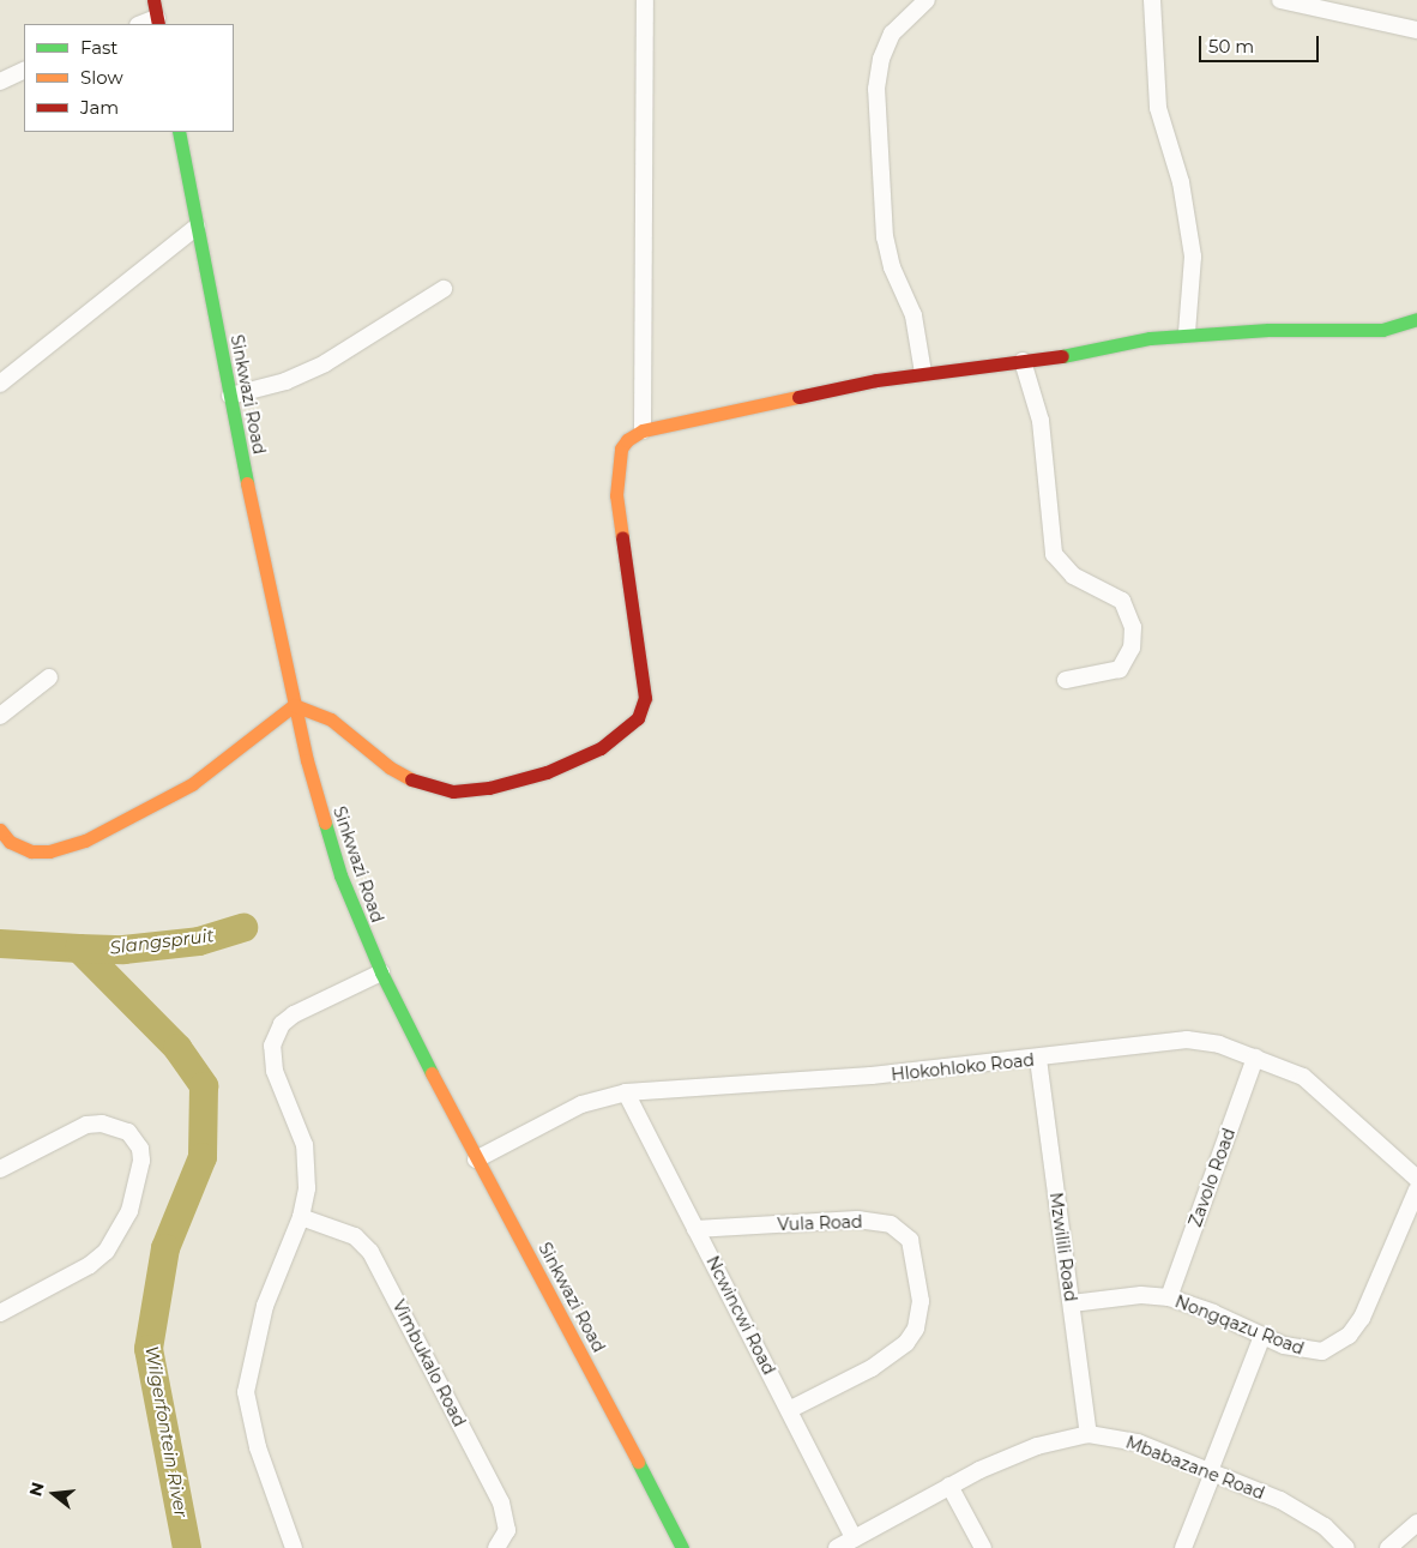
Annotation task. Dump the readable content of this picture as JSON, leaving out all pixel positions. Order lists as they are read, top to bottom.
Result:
{
  "streets": {
    "street": [
      "Sinkwazi Road",
      "Hlokohloko Road",
      "Zavolo Road",
      "Vula Road",
      "Mzwilili Road",
      "Ncwincwi Road",
      "Nongqazu Road",
      "Vimbukalo Road",
      "Mbabazane Road"
    ]
  },
  "crossings": [
    ["Sinkwazi Road", "Hlokohloko Road"],
    ["Hlokohloko Road", "Zavolo Road"],
    ["Hlokohloko Road", "Mzwilili Road"],
    ["Hlokohloko Road", "Ncwincwi Road"],
    ["Zavolo Road", "Nongqazu Road"],
    ["Vula Road", "Ncwincwi Road"],
    ["Mzwilili Road", "Nongqazu Road"],
    ["Mzwilili Road", "Mbabazane Road"],
    ["Ncwincwi Road", "Mbabazane Road"]
  ],
  "water": ["Slangspruit", "Wilgerfontein River"],
  "legend": ["Fast", "Slow", "Jam"],
  "scale_bar": "50 m",
  "north": "left"
}
